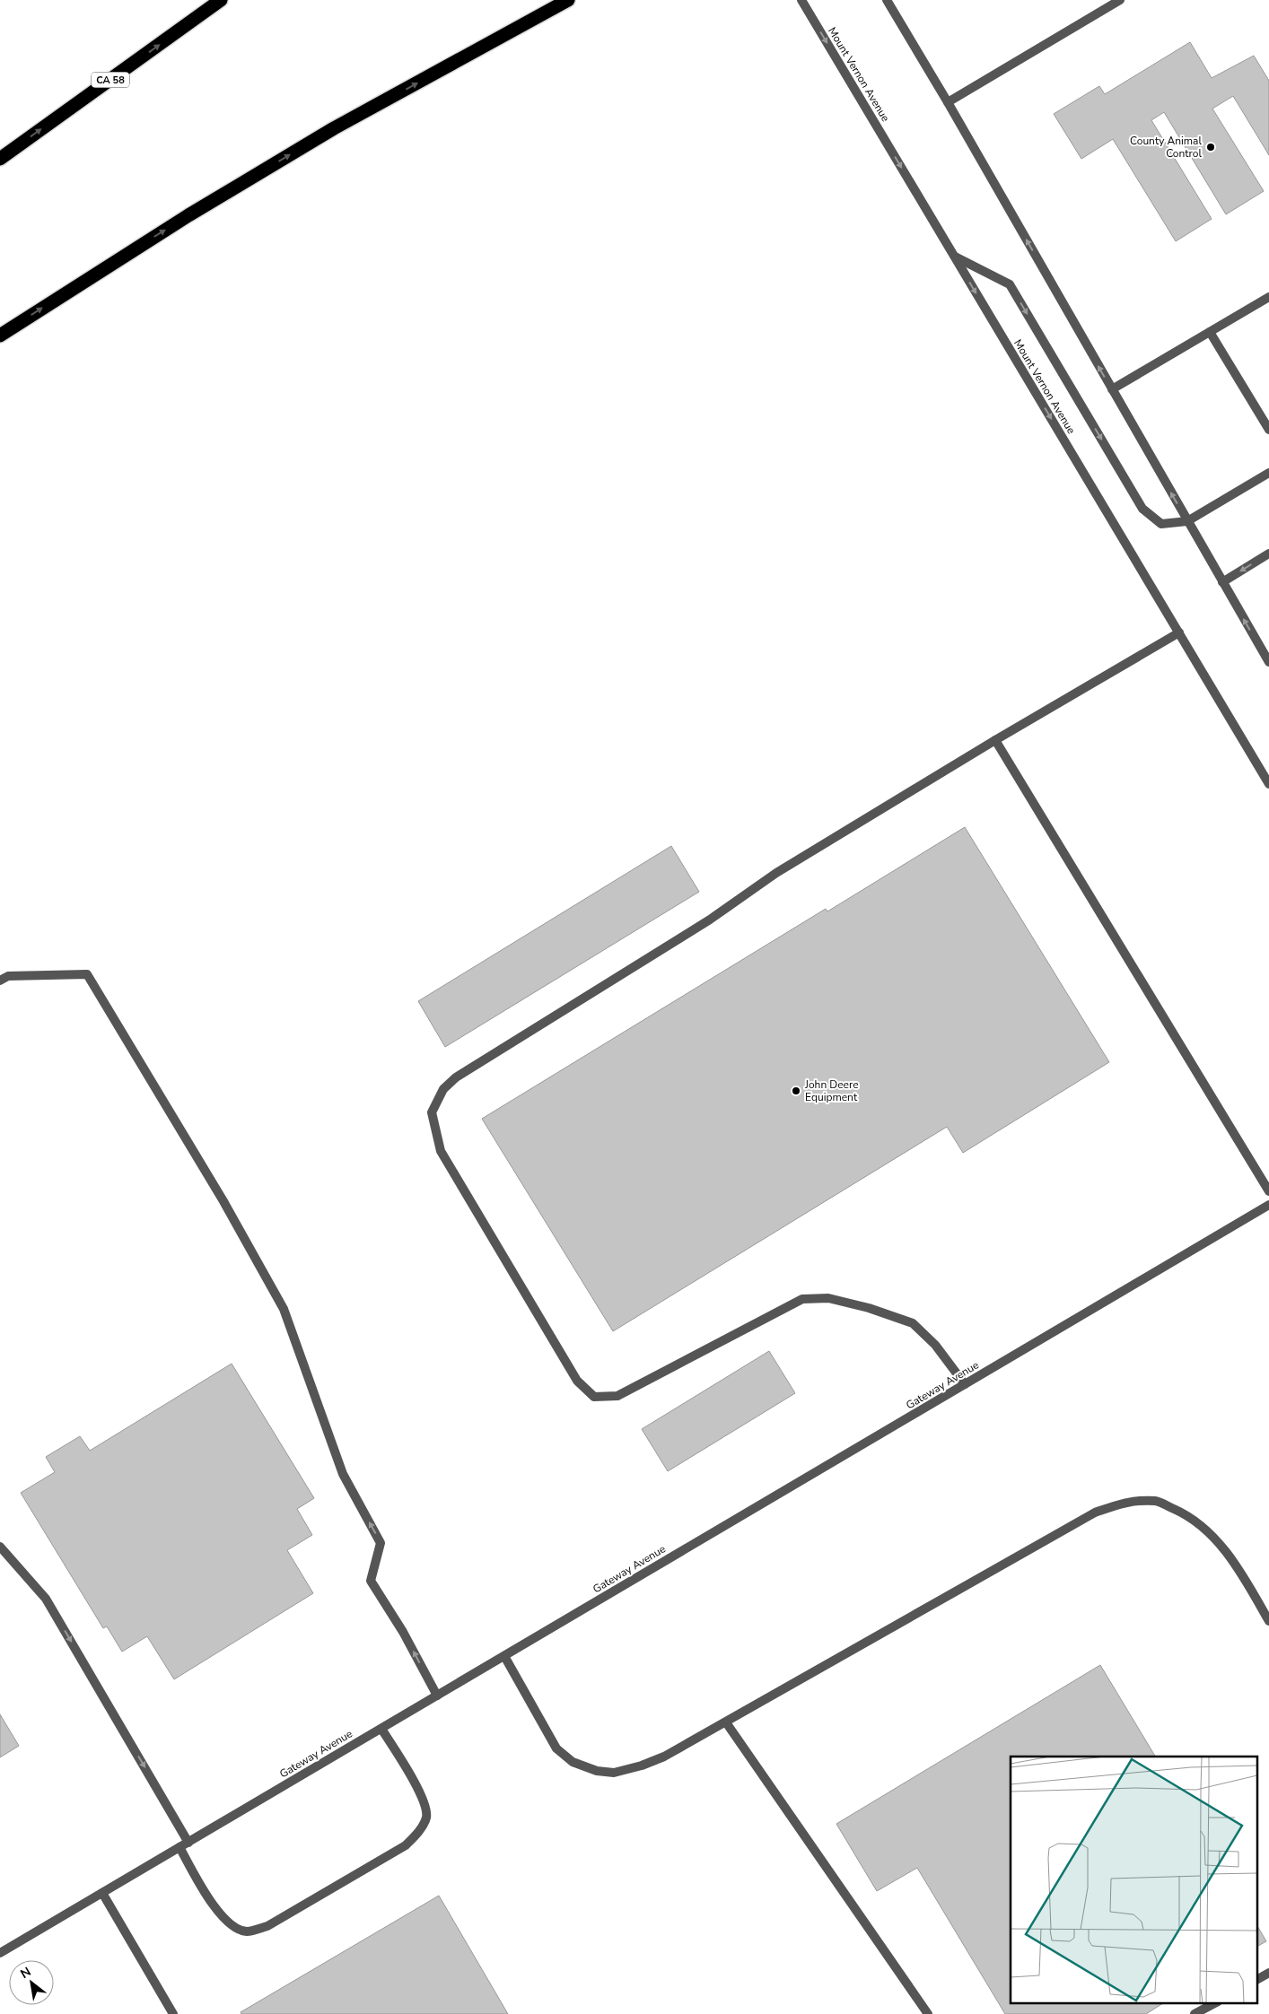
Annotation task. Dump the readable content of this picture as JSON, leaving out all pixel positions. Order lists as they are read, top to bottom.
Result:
{
  "streets": {
    "highway": ["CA 58"],
    "street": ["Mount Vernon Avenue", "Gateway Avenue"]
  },
  "places": ["County Animal Control", "John Deere Equipment"],
  "north": "top left"
}
